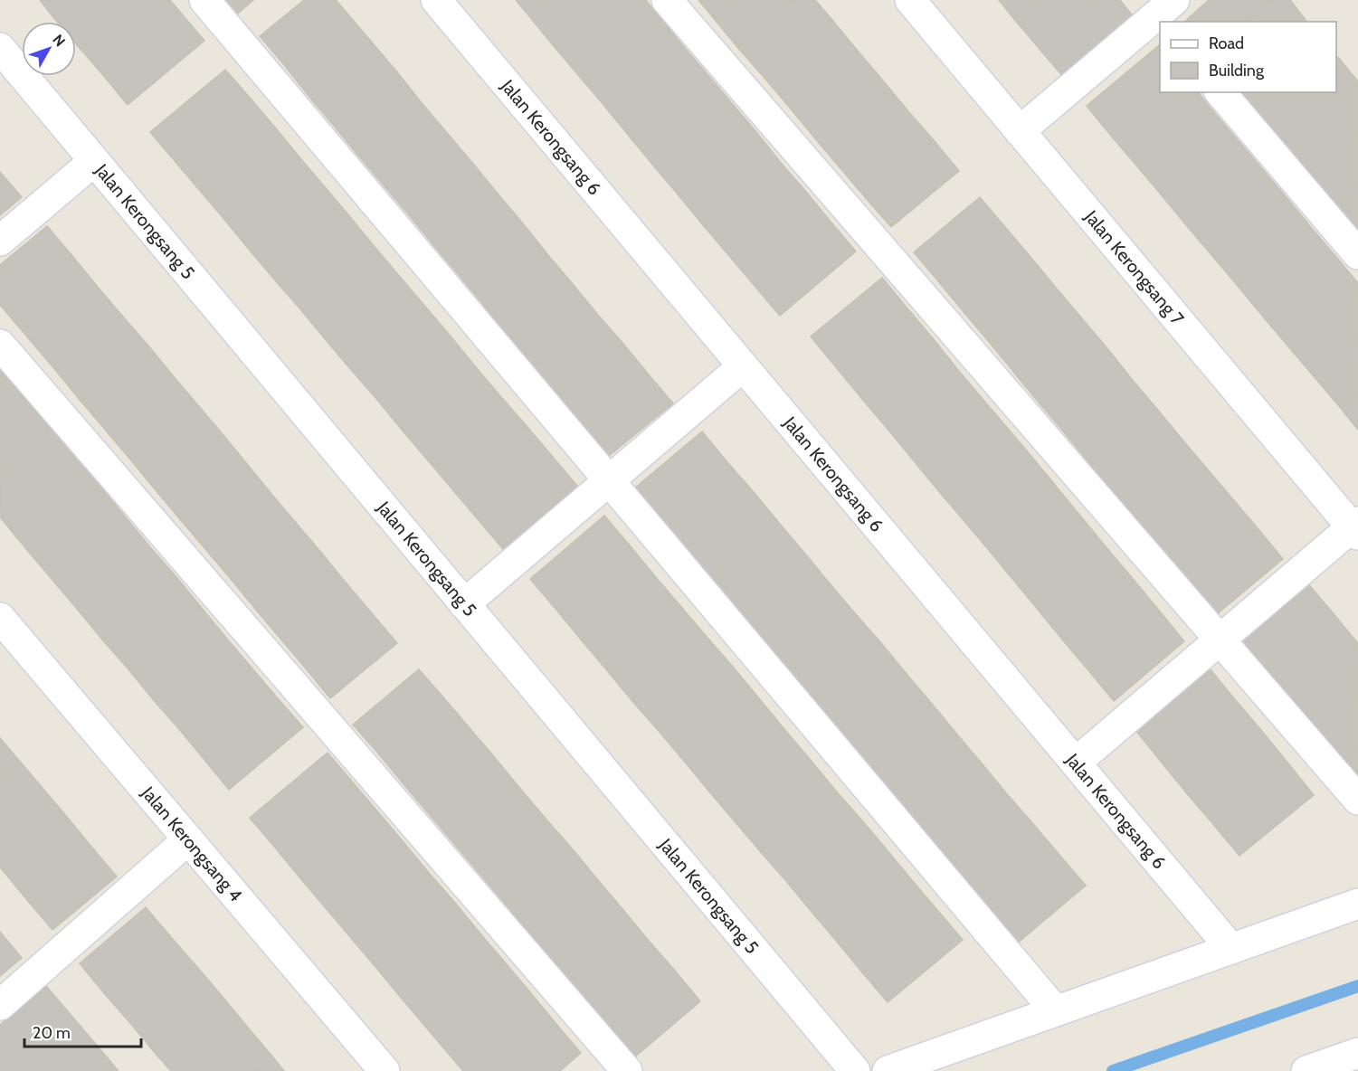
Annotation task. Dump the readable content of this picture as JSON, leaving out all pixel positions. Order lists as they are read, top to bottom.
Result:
{
  "streets": {
    "street": [
      "Jalan Kerongsang 6",
      "Jalan Kerongsang 5",
      "Jalan Kerongsang 7",
      "Jalan Kerongsang 4"
    ]
  },
  "legend": ["Road", "Building"],
  "scale_bar": "20 m",
  "north": "top right"
}
